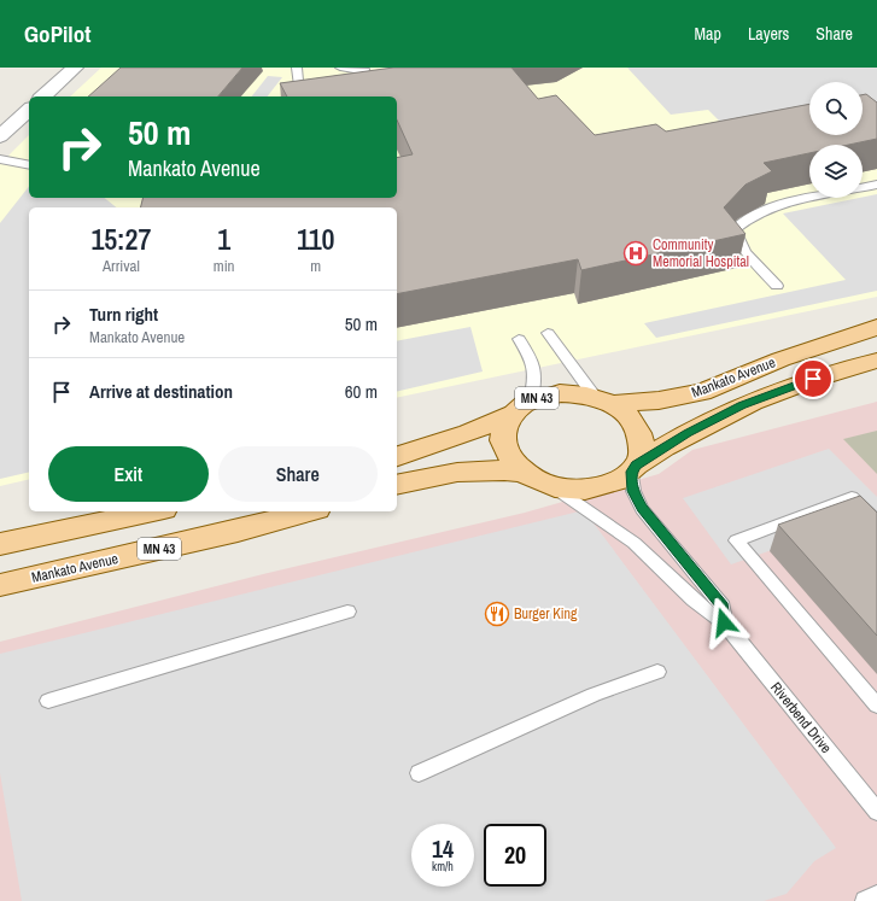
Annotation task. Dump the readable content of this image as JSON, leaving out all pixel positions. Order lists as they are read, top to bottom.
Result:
{
  "streets": {
    "main road": ["Mankato Avenue", "MN 43"],
    "lane": ["Riverbend Drive"]
  },
  "crossings": [
    ["Mankato Avenue", "Riverbend Drive"]
  ],
  "places": {
    "hospital": ["Community Memorial Hospital"],
    "restaurant": ["Burger King"]
  },
  "page": {
    "header": "GoPilot",
    "nav": ["Map", "Layers", "Share"],
    "turn": ["50 m", "Mankato Avenue"],
    "eta": [
      "15:27",
      "Arrival",
      "1",
      "min",
      "110",
      "m"
    ],
    "list": [
      {
        "name": "Turn right",
        "note": "Mankato Avenue",
        "value": "50 m"
      },
      {
        "name": "Arrive at destination",
        "value": "60 m"
      }
    ],
    "buttons": ["Exit", "Share"],
    "speed": "14 km/h",
    "limit": "20"
  }
}
